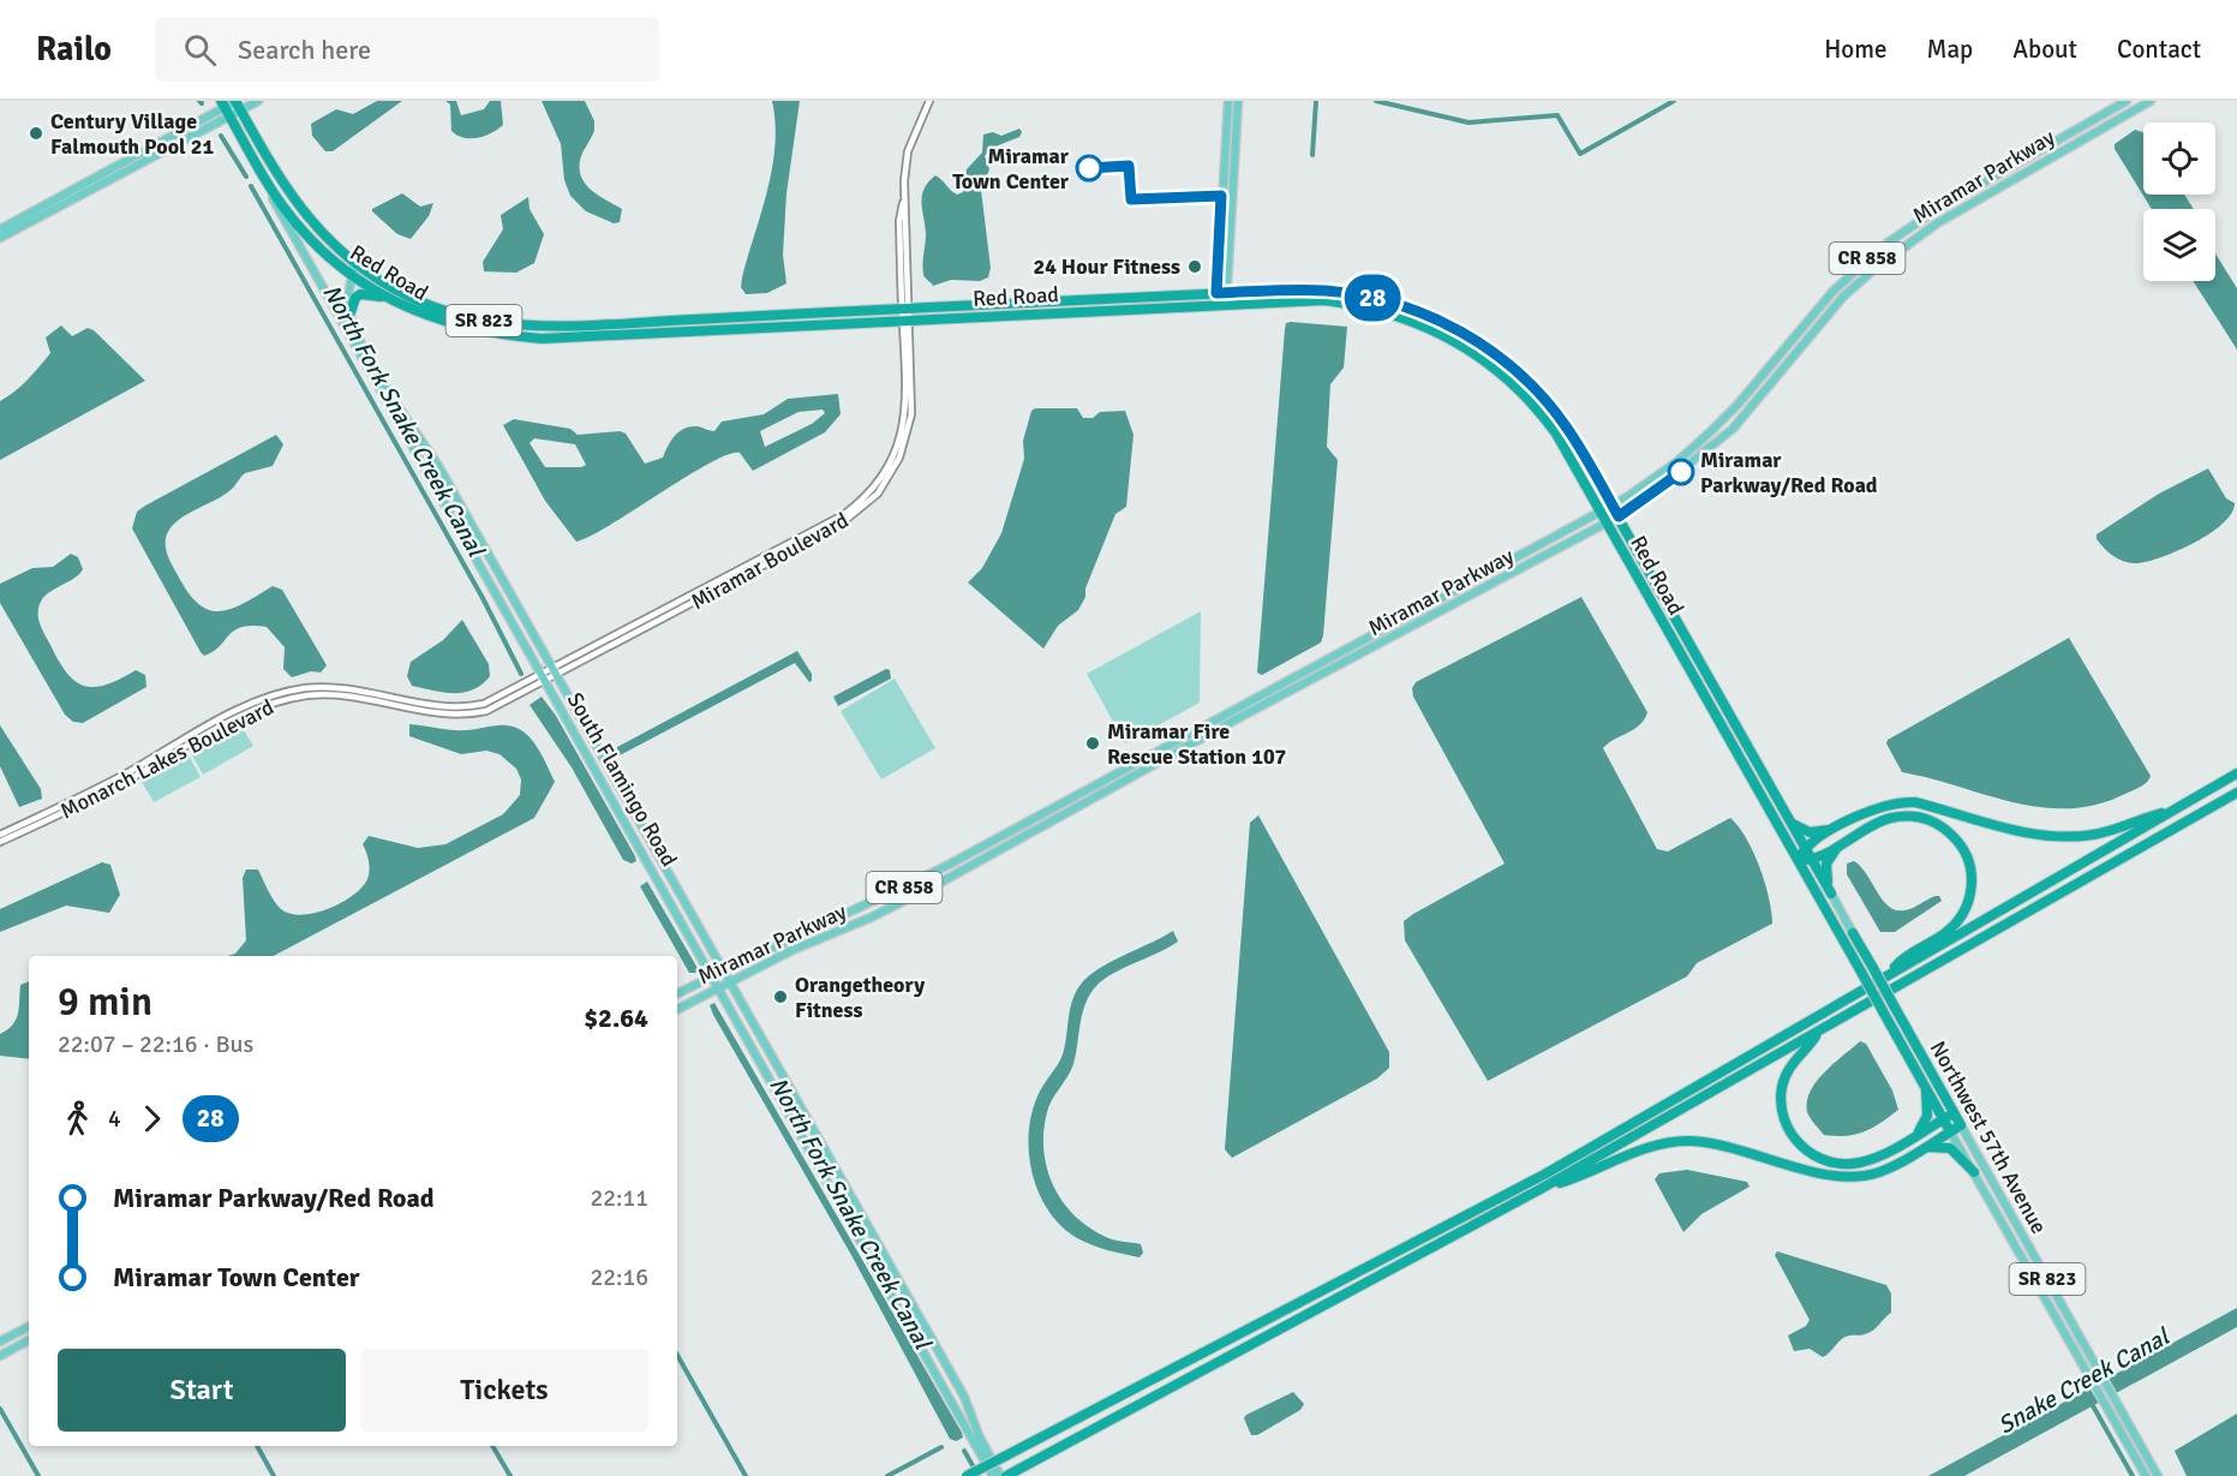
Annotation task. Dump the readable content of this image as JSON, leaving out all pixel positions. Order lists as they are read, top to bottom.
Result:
{
  "streets": {
    "highway": [
      "Red Road",
      "SR 823",
      "South Flamingo Road",
      "Northwest 57th Avenue"
    ],
    "main road": ["Miramar Parkway", "CR 858"],
    "street": ["Miramar Boulevard", "Monarch Lakes Boulevard"]
  },
  "crossings": [
    ["Miramar Parkway", "Red Road"],
    ["Miramar Parkway", "South Flamingo Road"],
    ["Red Road", "Miramar Boulevard"],
    ["Red Road", "South Flamingo Road"],
    ["Red Road", "Northwest 57th Avenue"],
    ["Miramar Boulevard", "Monarch Lakes Boulevard"],
    ["Miramar Boulevard", "South Flamingo Road"],
    ["Monarch Lakes Boulevard", "South Flamingo Road"]
  ],
  "water": ["North Fork Snake Creek Canal", "Snake Creek Canal"],
  "places": [
    "Century Village Falmouth Pool 21",
    "Miramar Town Center",
    "24 Hour Fitness",
    "Miramar Parkway/Red Road",
    "Miramar Fire Rescue Station 107",
    "Orangetheory Fitness"
  ],
  "lines": ["bus line 28"],
  "page": {
    "header": "Railo",
    "search": "Search here",
    "nav": [
      "Home",
      "Map",
      "About",
      "Contact"
    ],
    "on_map": "28",
    "heading": ["9 min", "22:07 – 22:16 · Bus", "$2.64"],
    "legs": ["4", "28"],
    "list": [
      {
        "name": "Miramar Parkway/Red Road",
        "value": "22:11"
      },
      {
        "name": "Miramar Town Center",
        "value": "22:16"
      }
    ],
    "buttons": ["Start", "Tickets"]
  }
}
